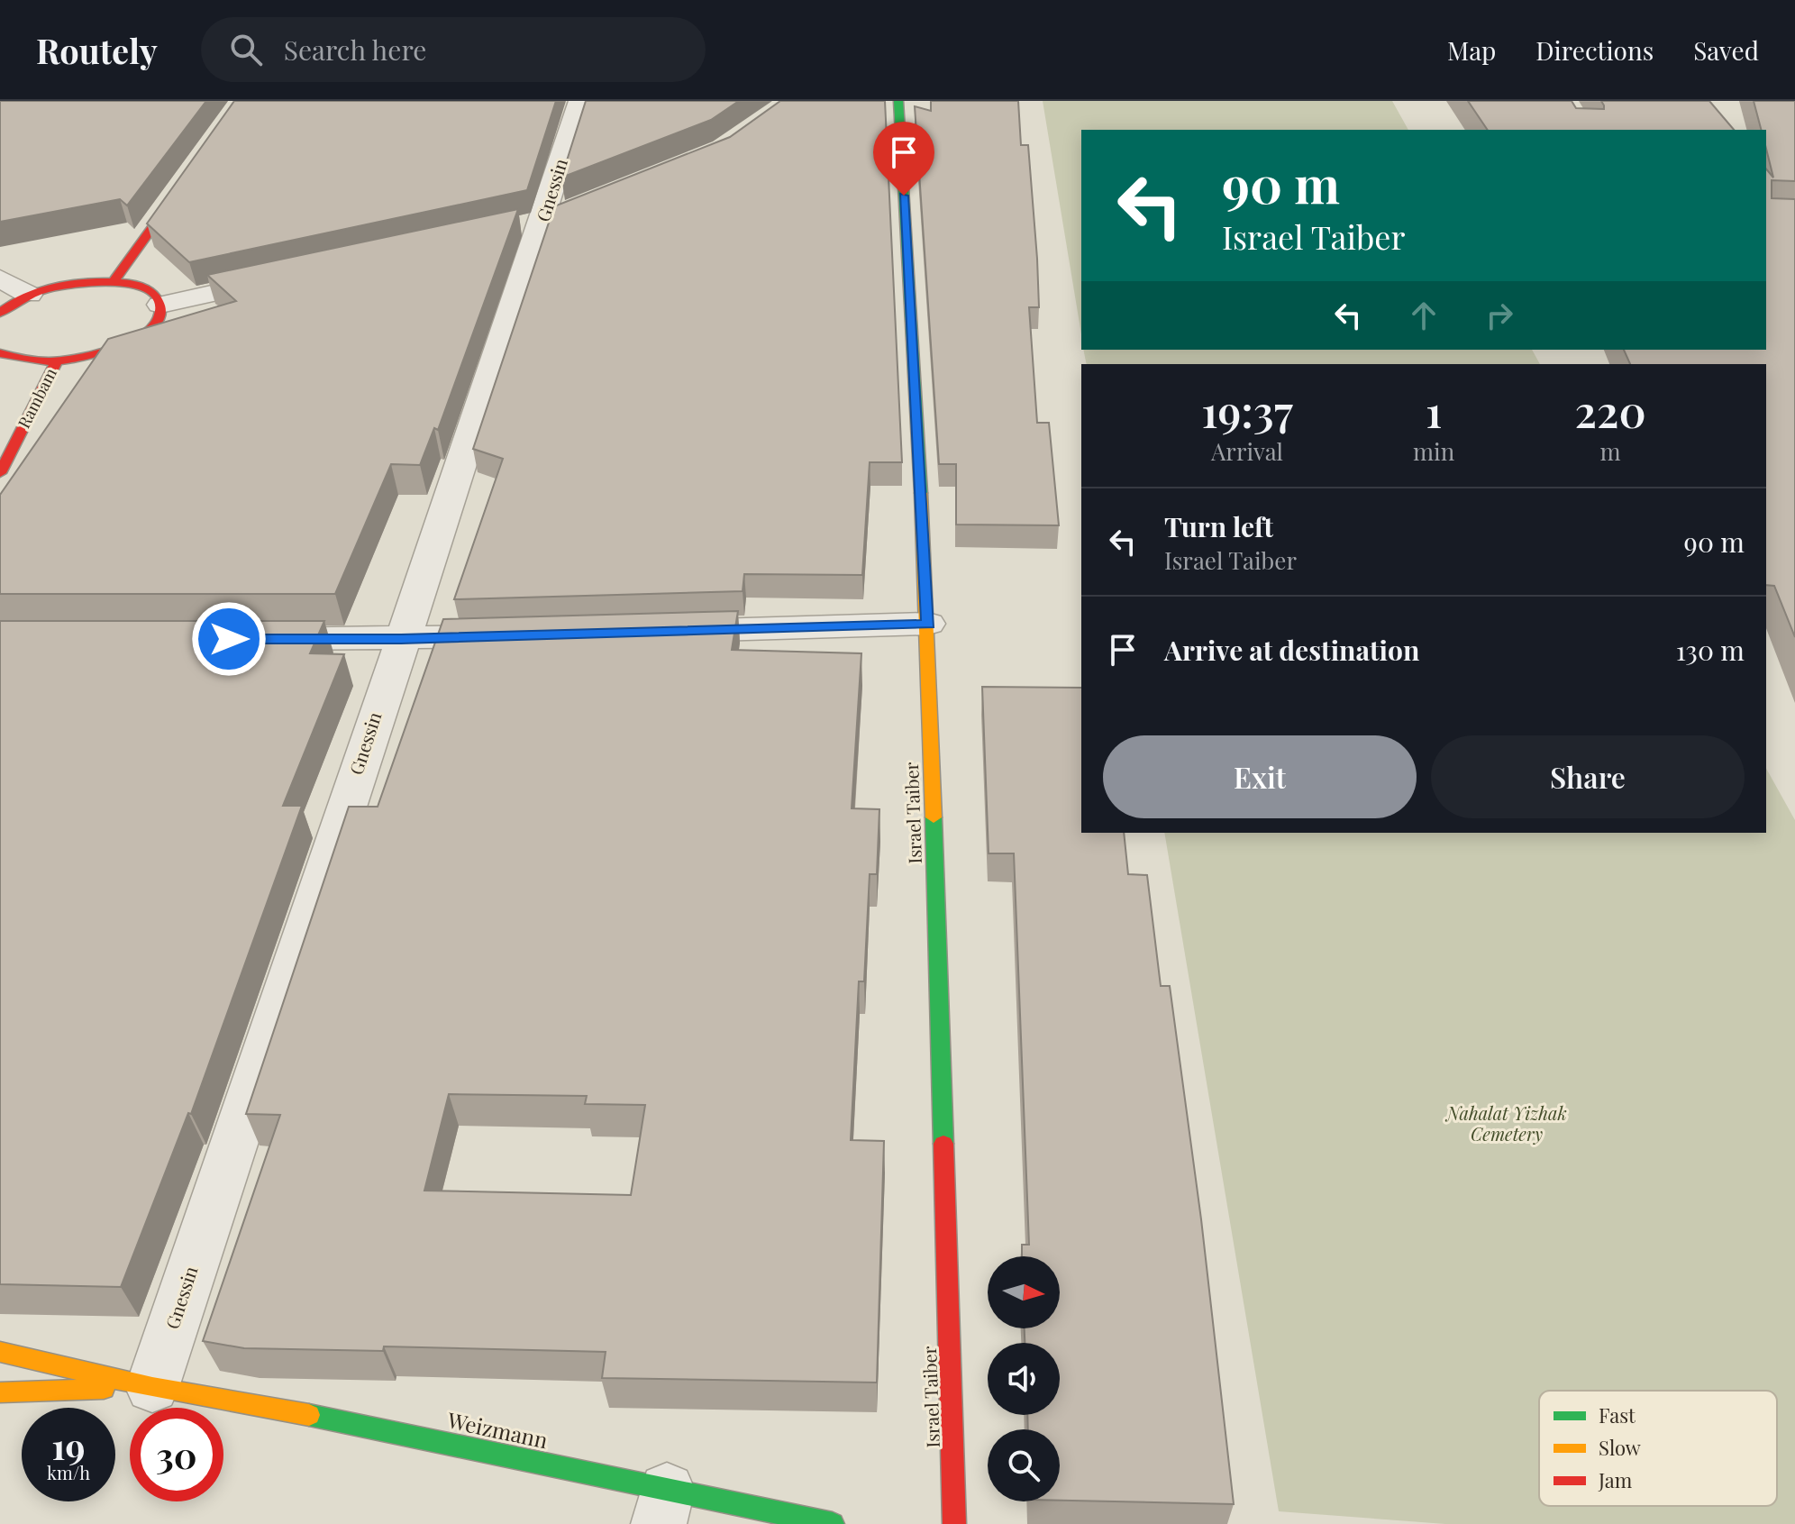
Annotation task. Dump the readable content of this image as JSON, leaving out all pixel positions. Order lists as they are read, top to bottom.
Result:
{
  "streets": {
    "street": [
      "Gnessin",
      "Rambam",
      "Israel Taiber",
      "Weizmann"
    ]
  },
  "crossings": [
    ["Gnessin", "Weizmann"]
  ],
  "parks": ["Nahalat Yizhak Cemetery"],
  "legend": ["Fast", "Slow", "Jam"],
  "north": "right",
  "page": {
    "header": "Routely",
    "search": "Search here",
    "nav": ["Map", "Directions", "Saved"],
    "turn": ["90 m", "Israel Taiber"],
    "eta": [
      "19:37",
      "Arrival",
      "1",
      "min",
      "220",
      "m"
    ],
    "list": [
      {
        "name": "Turn left",
        "note": "Israel Taiber",
        "value": "90 m"
      },
      {
        "name": "Arrive at destination",
        "value": "130 m"
      }
    ],
    "buttons": ["Exit", "Share"],
    "speed": "19 km/h",
    "limit": "30"
  }
}
